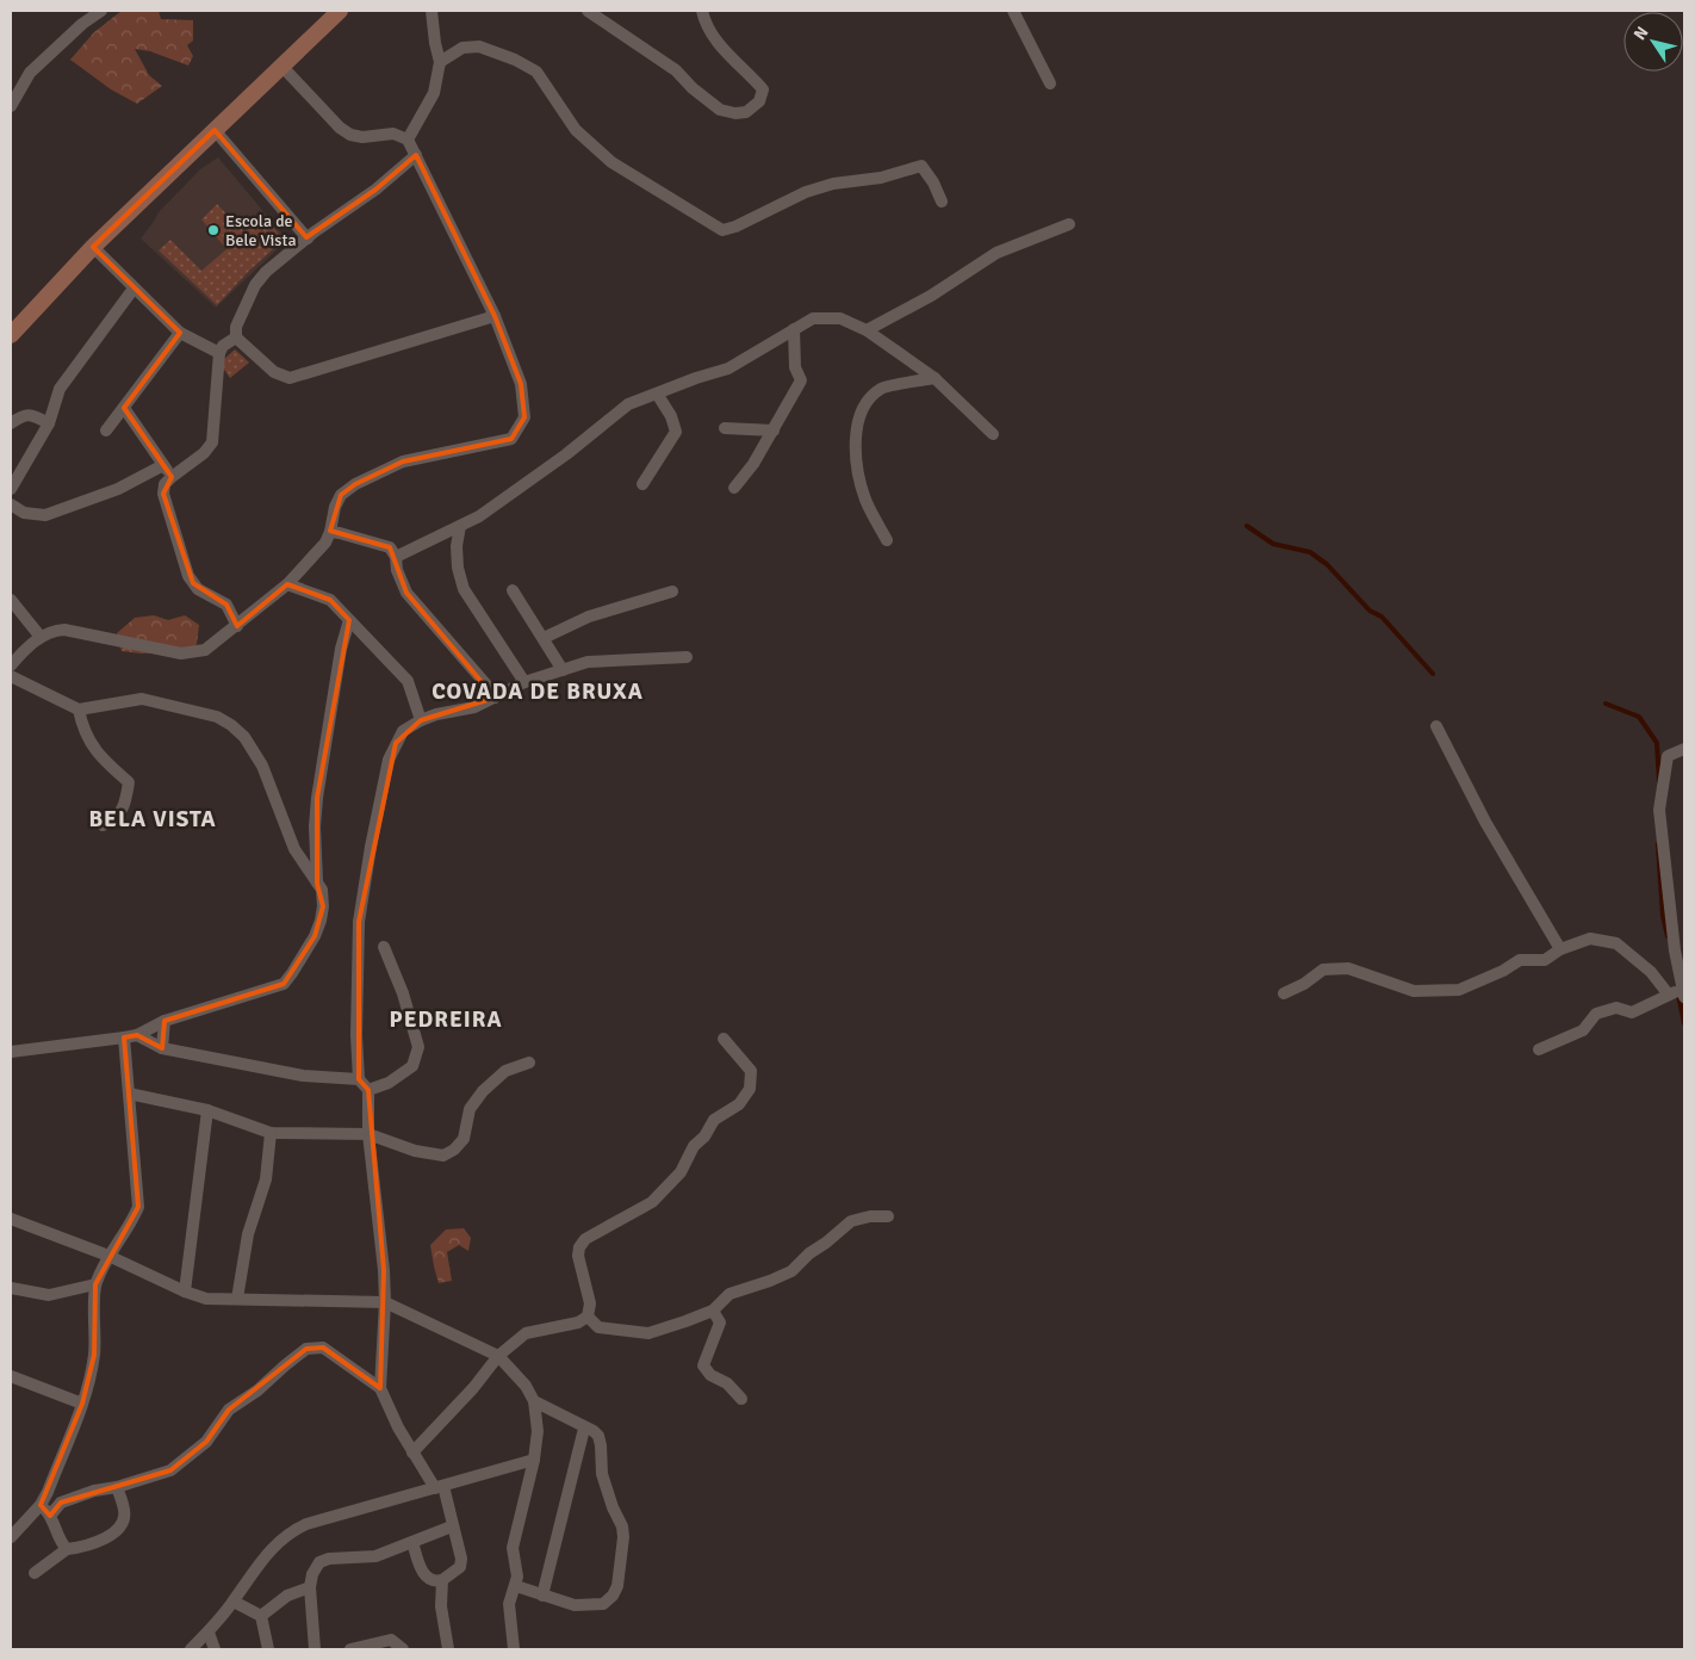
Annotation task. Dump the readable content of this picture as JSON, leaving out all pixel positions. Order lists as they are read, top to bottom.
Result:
{
  "districts": ["COVADA DE BRUXA", "BELA VISTA", "PEDREIRA"],
  "places": ["Escola de Bele Vista"],
  "north": "top left"
}
